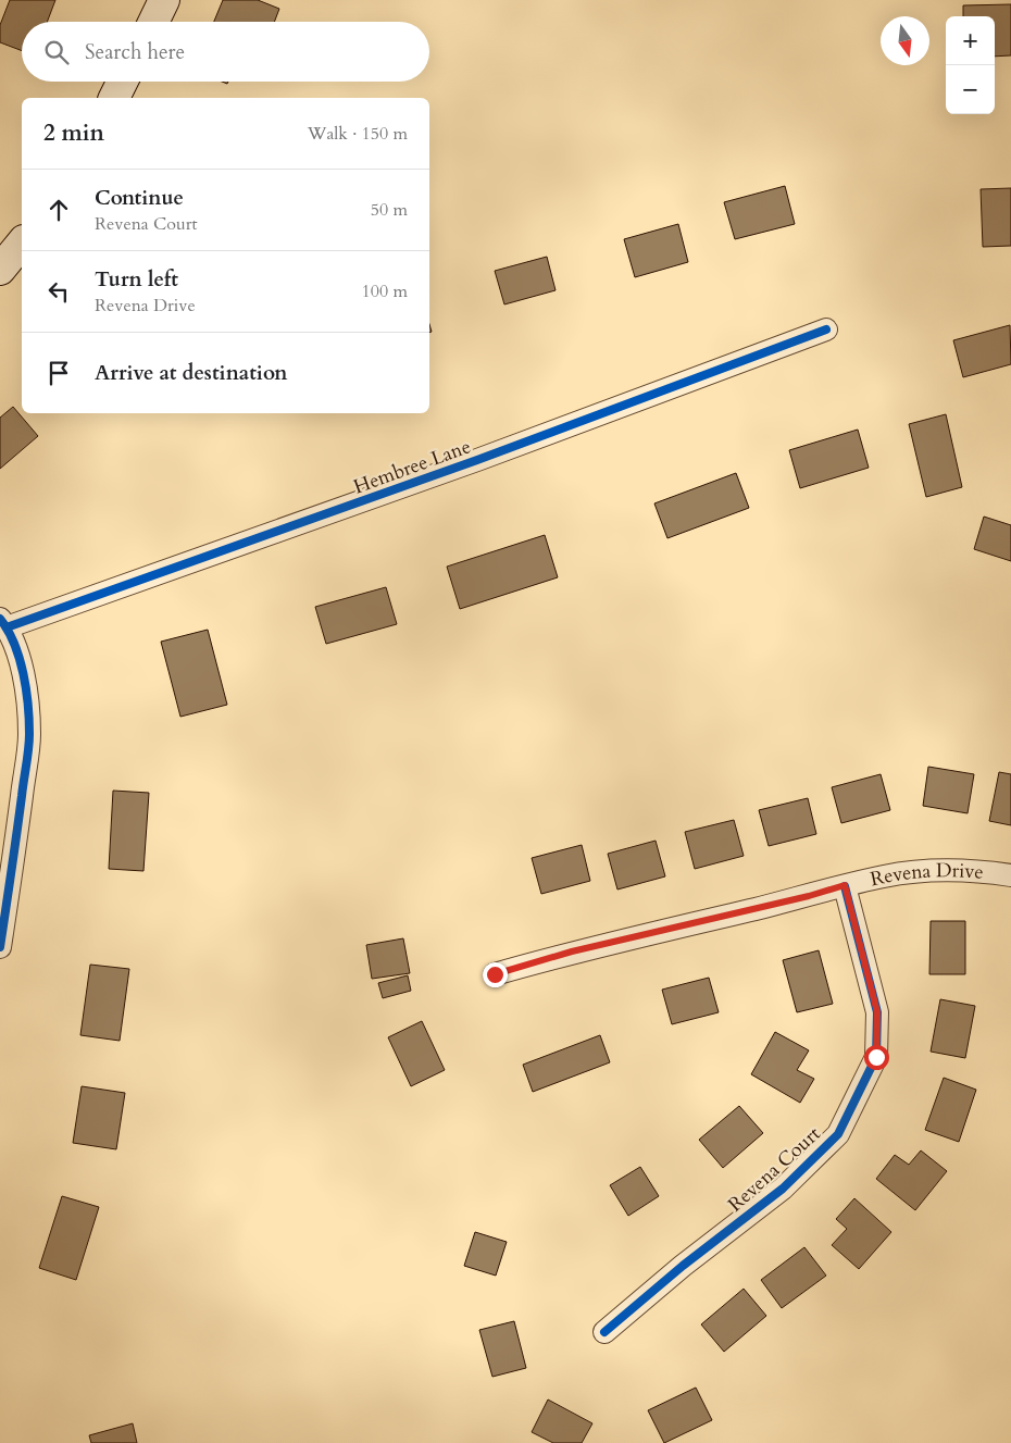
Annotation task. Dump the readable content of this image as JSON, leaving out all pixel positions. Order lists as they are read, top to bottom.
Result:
{
  "streets": {
    "street": ["Hembree Lane", "Revena Drive", "Revena Court"]
  },
  "crossings": [
    ["Revena Drive", "Revena Court"]
  ],
  "north": "bottom",
  "page": {
    "map_buttons": ["+", "−"],
    "search": "Search here",
    "heading": ["2 min", "Walk · 150 m"],
    "list": [
      ["Continue", "Revena Court", "50 m"],
      ["Turn left", "Revena Drive", "100 m"],
      "Arrive at destination"
    ]
  }
}
